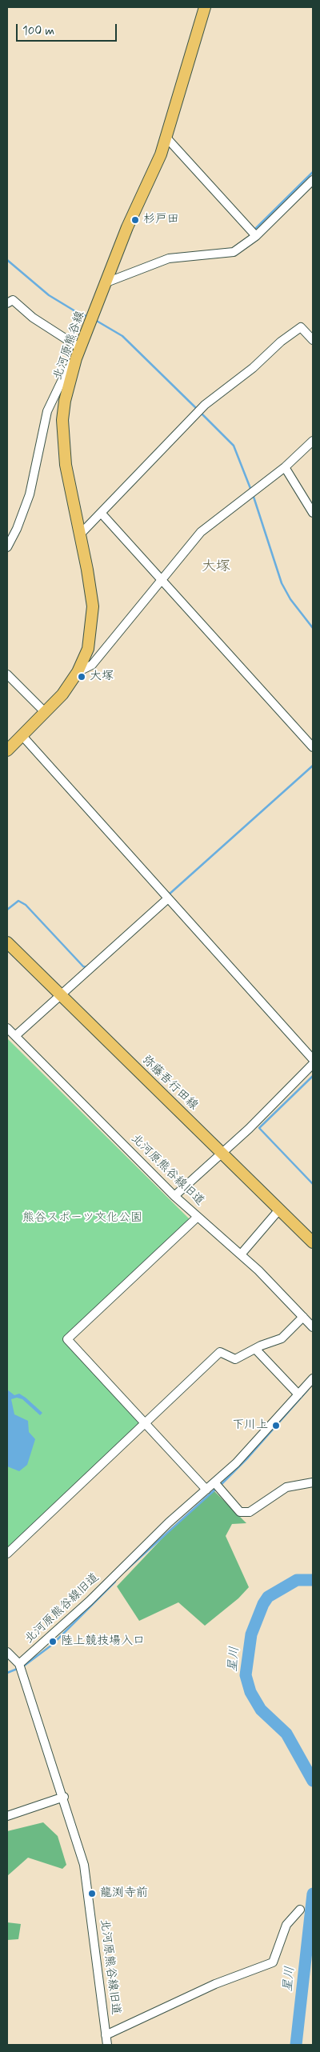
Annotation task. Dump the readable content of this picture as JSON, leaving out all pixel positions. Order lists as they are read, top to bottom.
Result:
{
  "streets": {
    "main road": ["北河原熊谷線", "弥藤吾行田線"],
    "street": ["北河原熊谷線旧道"]
  },
  "districts": ["大塚"],
  "water": ["星川"],
  "parks": ["熊谷スポーツ文化公園"],
  "places": [
    "杉戸田",
    "大塚",
    "下川上",
    "陸上競技場入口",
    "龍渕寺前"
  ],
  "scale_bar": "100 m"
}
